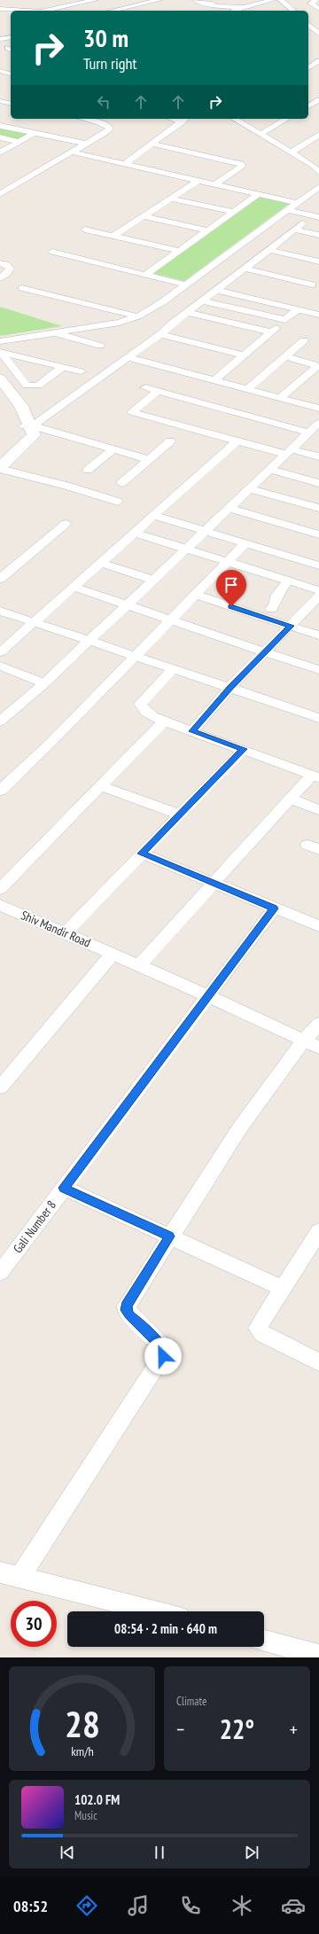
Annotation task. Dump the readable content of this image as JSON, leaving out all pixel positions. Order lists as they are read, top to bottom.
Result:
{
  "streets": {
    "street": ["Shiv Mandir Road", "Gali Number 8"]
  },
  "crossings": [
    ["Shiv Mandir Road", "Gali Number 8"]
  ],
  "page": {
    "turn": ["30 m", "Turn right"],
    "limit": "30",
    "trip": "08:54 · 2 min · 640 m",
    "tile": "Climate",
    "heat": ["−", "22°", "+"],
    "song": ["102.0 FM", "Music"],
    "tabs": "08:52",
    "gauge": ["28", "km/h"]
  }
}
